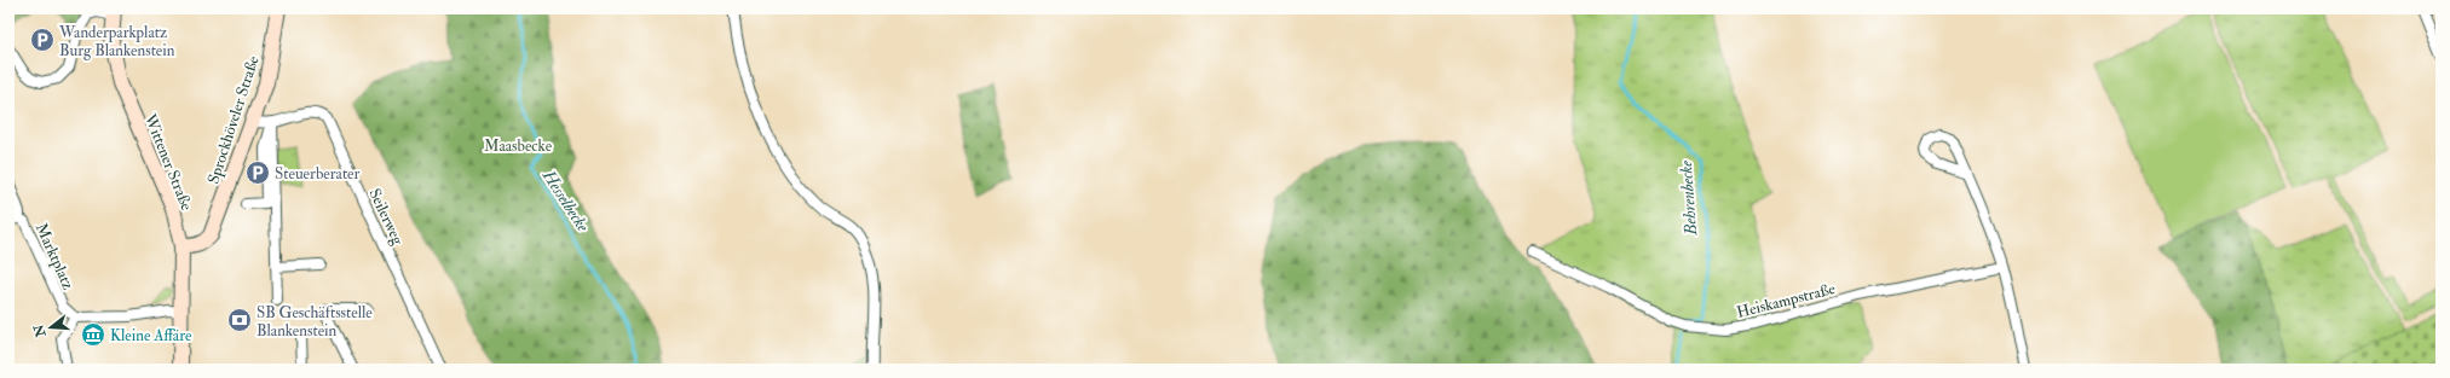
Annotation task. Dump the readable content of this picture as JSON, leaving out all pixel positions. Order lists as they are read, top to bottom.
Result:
{
  "streets": {
    "main road": ["Sprockhöveler Straße", "Wittener Straße"],
    "street": ["Seilerweg", "Marktplatz", "Heiskampstraße"]
  },
  "crossings": [
    ["Sprockhöveler Straße", "Wittener Straße"],
    ["Sprockhöveler Straße", "Seilerweg"]
  ],
  "water": ["Behrenbecke", "Hesselbecke"],
  "parks": ["Maasbecke"],
  "places": {
    "parking": ["Wanderparkplatz Burg Blankenstein", "Steuerberater"],
    "bank": ["SB Geschäftsstelle Blankenstein"],
    "museum": ["Kleine Affäre"]
  },
  "north": "left"
}
